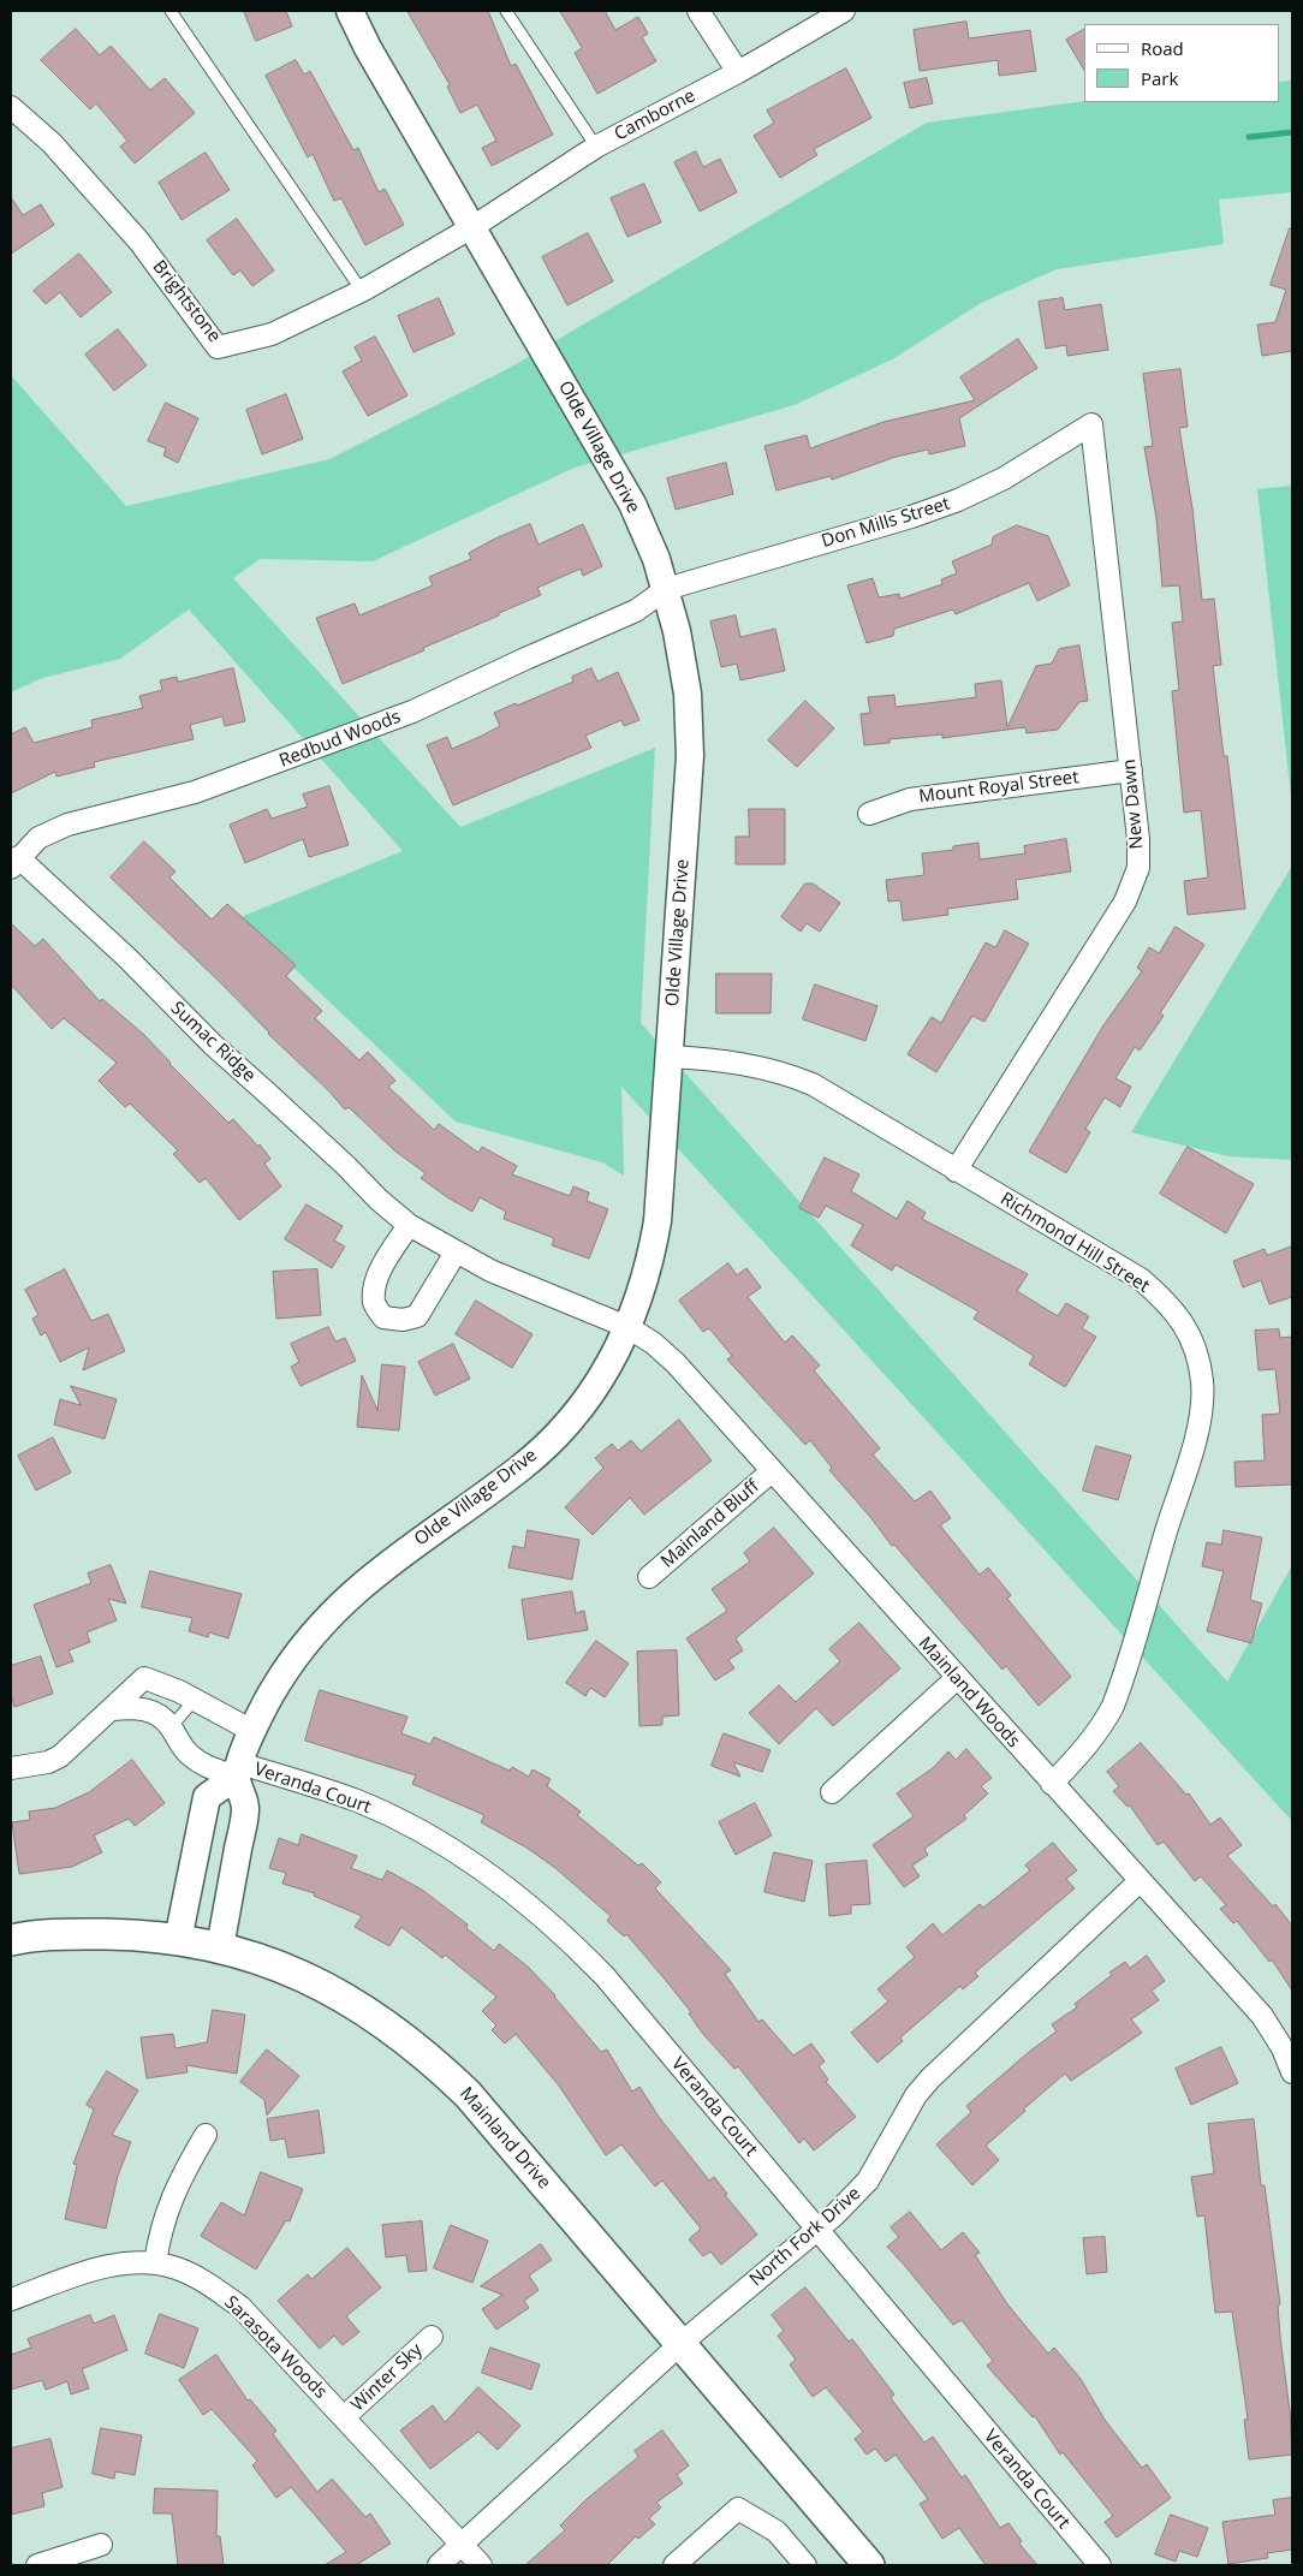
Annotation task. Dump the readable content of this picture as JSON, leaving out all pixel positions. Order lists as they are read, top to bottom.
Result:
{
  "streets": {
    "main road": ["Mainland Drive"],
    "street": [
      "Camborne",
      "Brightstone",
      "Olde Village Drive",
      "Don Mills Street",
      "Redbud Woods",
      "Mount Royal Street",
      "New Dawn",
      "Sumac Ridge",
      "Richmond Hill Street",
      "Mainland Bluff",
      "Mainland Woods",
      "Veranda Court",
      "North Fork Drive",
      "Sarasota Woods",
      "Winter Sky"
    ]
  },
  "crossings": [
    ["Camborne", "Brightstone"],
    ["Camborne", "Olde Village Drive"],
    ["Brightstone", "Olde Village Drive"],
    ["Olde Village Drive", "Don Mills Street"],
    ["Olde Village Drive", "Redbud Woods"],
    ["Olde Village Drive", "Sumac Ridge"],
    ["Olde Village Drive", "Richmond Hill Street"],
    ["Olde Village Drive", "Mainland Woods"],
    ["Olde Village Drive", "Veranda Court"],
    ["Don Mills Street", "Redbud Woods"],
    ["Don Mills Street", "New Dawn"],
    ["Redbud Woods", "Sumac Ridge"],
    ["Mount Royal Street", "New Dawn"],
    ["New Dawn", "Richmond Hill Street"],
    ["Sumac Ridge", "Mainland Woods"],
    ["Richmond Hill Street", "Mainland Woods"],
    ["Mainland Bluff", "Mainland Woods"],
    ["Mainland Woods", "North Fork Drive"],
    ["Veranda Court", "North Fork Drive"],
    ["Mainland Drive", "North Fork Drive"],
    ["North Fork Drive", "Sarasota Woods"],
    ["Sarasota Woods", "Winter Sky"]
  ],
  "legend": ["Road", "Park"]
}
